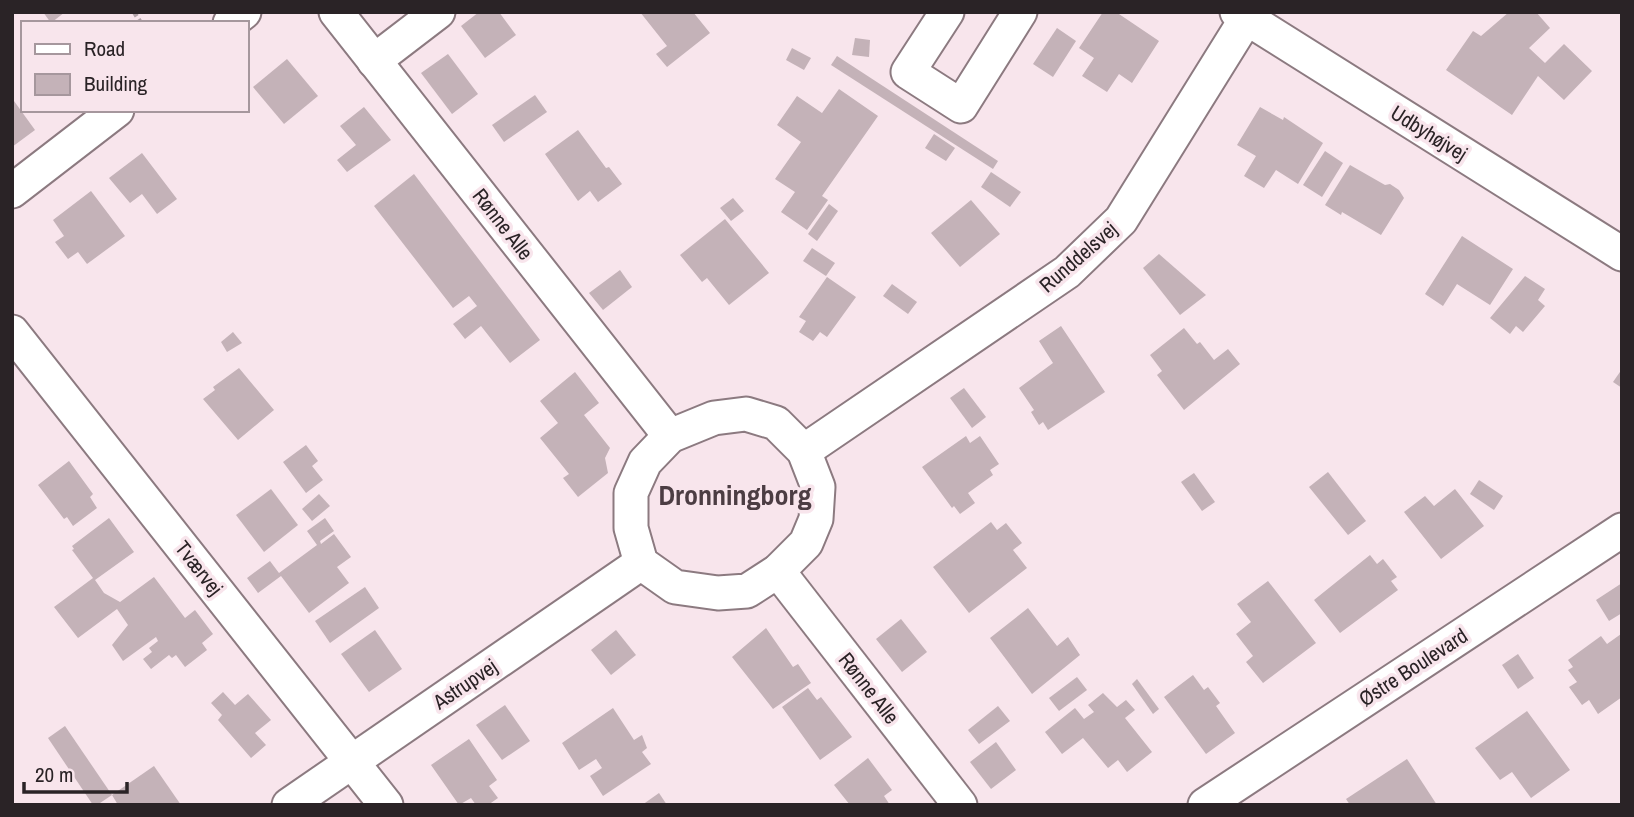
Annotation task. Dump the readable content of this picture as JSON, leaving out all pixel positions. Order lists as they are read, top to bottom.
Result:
{
  "streets": {
    "street": [
      "Udbyhøjvej",
      "Rønne Alle",
      "Runddelsvej",
      "Tværvej",
      "Østre Boulevard",
      "Astrupvej"
    ]
  },
  "crossings": [
    ["Udbyhøjvej", "Runddelsvej"],
    ["Rønne Alle", "Runddelsvej"],
    ["Rønne Alle", "Astrupvej"],
    ["Runddelsvej", "Astrupvej"],
    ["Tværvej", "Astrupvej"]
  ],
  "districts": ["Dronningborg"],
  "legend": ["Road", "Building"],
  "scale_bar": "20 m"
}
